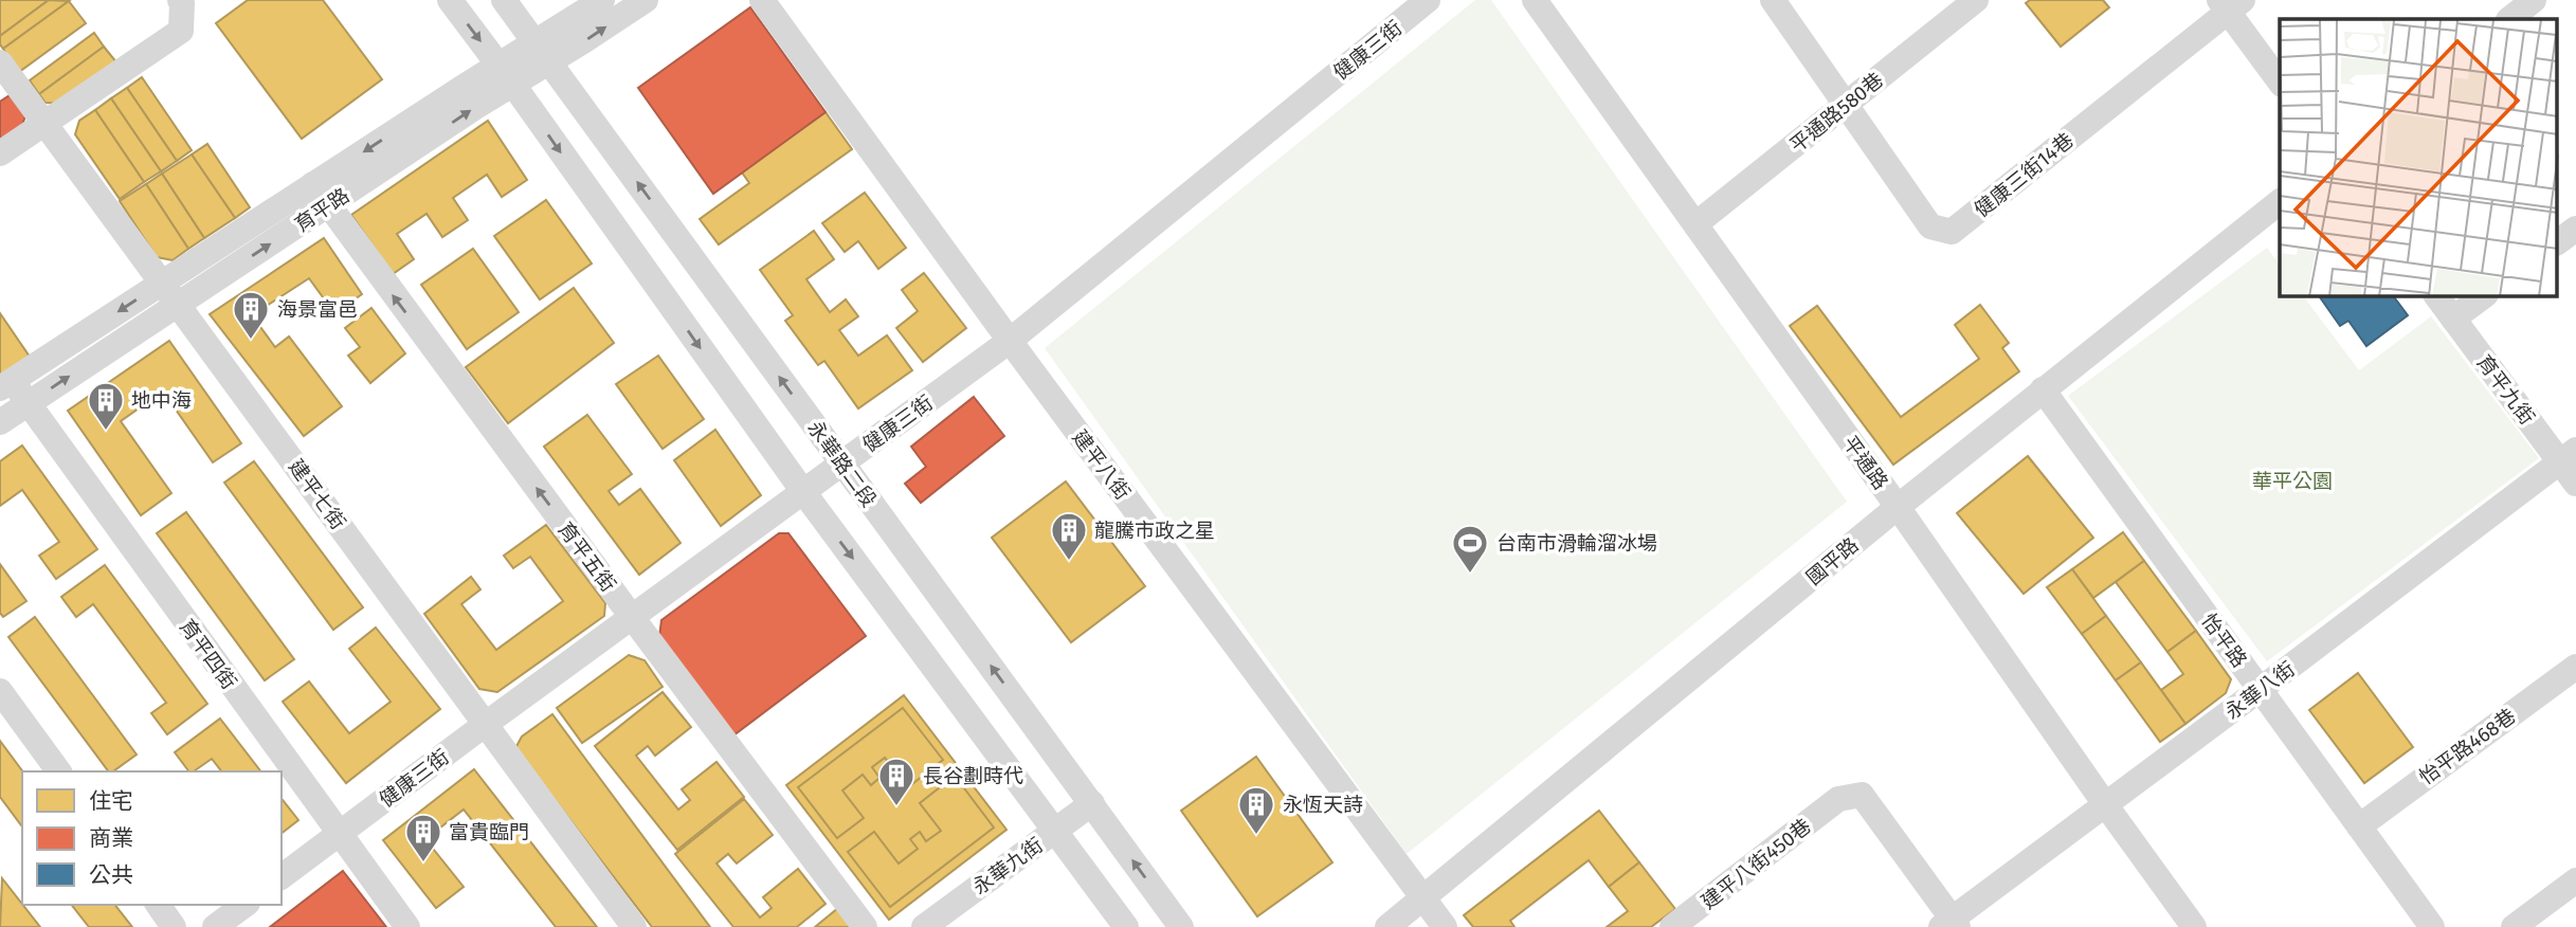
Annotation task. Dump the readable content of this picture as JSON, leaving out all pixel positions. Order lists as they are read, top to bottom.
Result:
{
  "streets": {
    "street": [
      "健康三街",
      "平通路580巷",
      "健康三街14巷",
      "育平路",
      "育平九街",
      "平通路",
      "永華路二段",
      "建平八街",
      "建平七街",
      "育平五街",
      "國平路",
      "怡平路",
      "育平四街",
      "永華八街",
      "怡平路468巷",
      "建平八街450巷",
      "永華九街"
    ]
  },
  "crossings": [
    ["健康三街", "永華路二段"],
    ["健康三街", "建平八街"],
    ["健康三街", "建平七街"],
    ["健康三街", "育平五街"],
    ["健康三街", "育平四街"],
    ["平通路580巷", "健康三街14巷"],
    ["平通路580巷", "平通路"],
    ["育平路", "永華路二段"],
    ["育平路", "建平七街"],
    ["育平路", "育平五街"],
    ["育平路", "育平四街"],
    ["育平九街", "永華八街"],
    ["平通路", "國平路"],
    ["平通路", "永華八街"],
    ["永華路二段", "永華九街"],
    ["建平八街", "國平路"],
    ["國平路", "怡平路"],
    ["怡平路", "永華八街"],
    ["怡平路", "怡平路468巷"],
    ["永華八街", "建平八街450巷"]
  ],
  "parks": ["華平公園"],
  "places": {
    "building": [
      "海景富邑",
      "地中海",
      "龍騰市政之星",
      "長谷劃時代",
      "永恆天詩",
      "富貴臨門"
    ],
    "sports": ["台南市滑輪溜冰場"]
  },
  "legend": ["住宅", "商業", "公共"]
}
